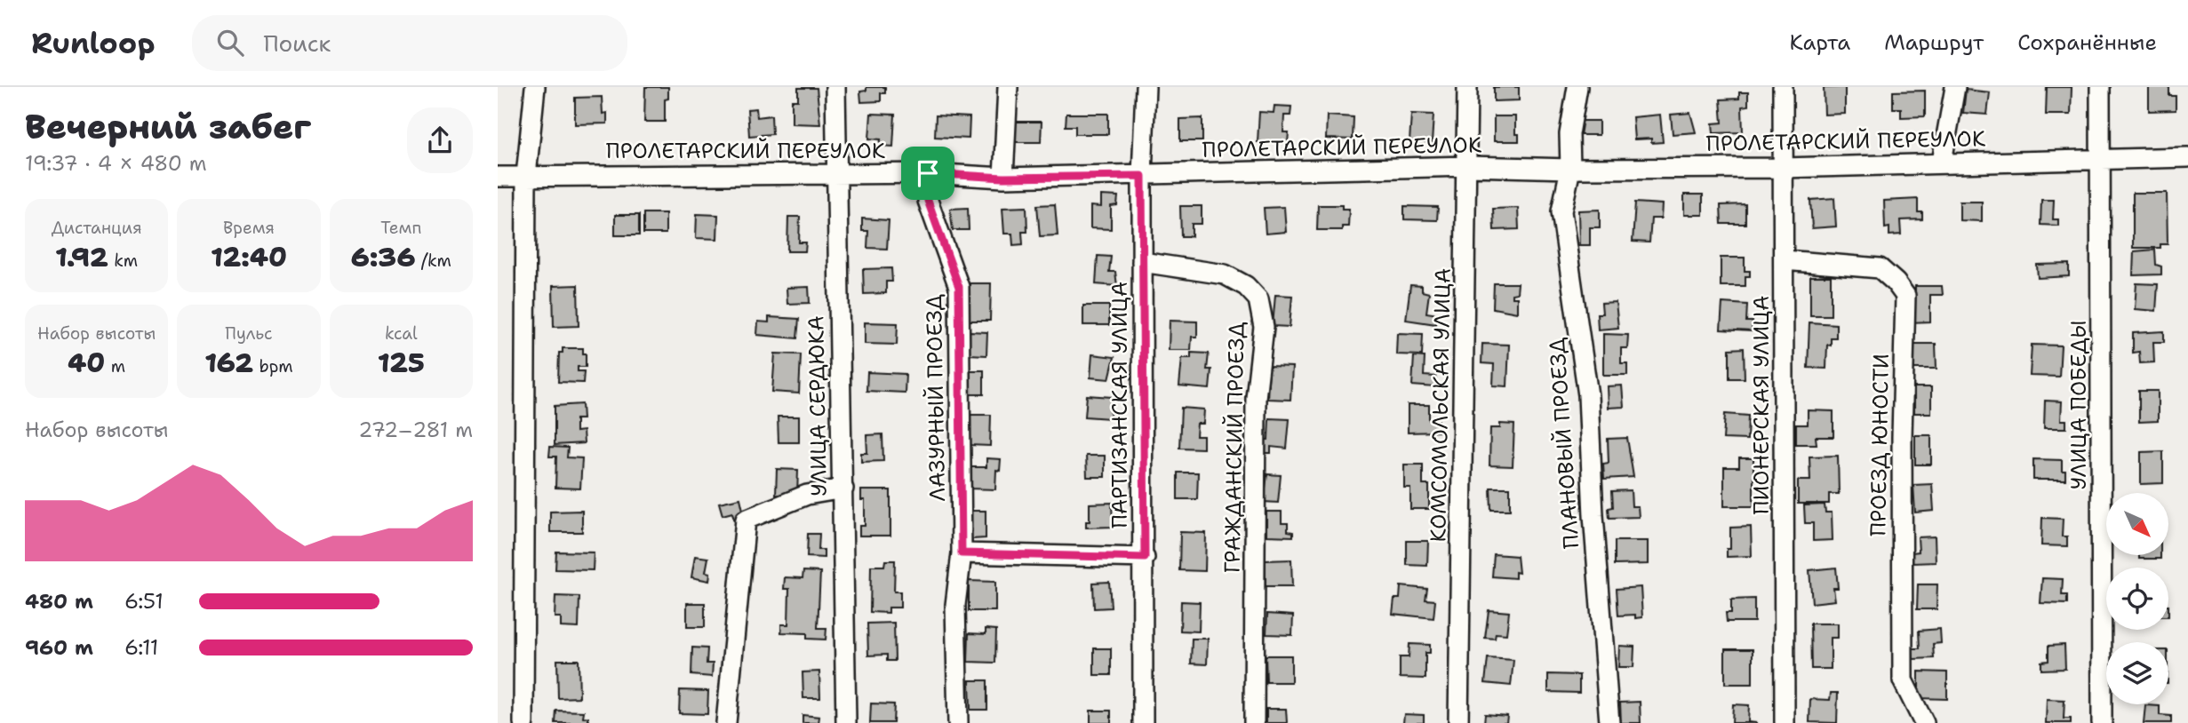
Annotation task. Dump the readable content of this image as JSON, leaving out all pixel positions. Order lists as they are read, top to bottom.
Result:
{
  "streets": {
    "street": [
      "ПРОЛЕТАРСКИЙ ПЕРЕУЛОК",
      "ЛАЗУРНЫЙ ПРОЕЗД",
      "ПАРТИЗАНСКАЯ УЛИЦА",
      "КОМСОМОЛЬСКАЯ УЛИЦА",
      "ПИОНЕРСКАЯ УЛИЦА",
      "УЛИЦА ПОБЕДЫ",
      "УЛИЦА СЕРДЮКА",
      "ПЛАНОВЫЙ ПРОЕЗД",
      "ПРОЕЗД ЮНОСТИ",
      "ГРАЖДАНСКИЙ ПРОЕЗД"
    ]
  },
  "crossings": [
    ["ПРОЛЕТАРСКИЙ ПЕРЕУЛОК", "ЛАЗУРНЫЙ ПРОЕЗД"],
    ["ПРОЛЕТАРСКИЙ ПЕРЕУЛОК", "ПАРТИЗАНСКАЯ УЛИЦА"],
    ["ПРОЛЕТАРСКИЙ ПЕРЕУЛОК", "КОМСОМОЛЬСКАЯ УЛИЦА"],
    ["ПРОЛЕТАРСКИЙ ПЕРЕУЛОК", "ПИОНЕРСКАЯ УЛИЦА"],
    ["ПРОЛЕТАРСКИЙ ПЕРЕУЛОК", "УЛИЦА ПОБЕДЫ"],
    ["ПРОЛЕТАРСКИЙ ПЕРЕУЛОК", "УЛИЦА СЕРДЮКА"],
    ["ПРОЛЕТАРСКИЙ ПЕРЕУЛОК", "ПЛАНОВЫЙ ПРОЕЗД"],
    ["ПАРТИЗАНСКАЯ УЛИЦА", "ГРАЖДАНСКИЙ ПРОЕЗД"],
    ["ПИОНЕРСКАЯ УЛИЦА", "ПРОЕЗД ЮНОСТИ"]
  ],
  "north": "bottom right",
  "page": {
    "header": "Runloop",
    "search": "Поиск",
    "nav": ["Карта", "Маршрут", "Сохранённые"],
    "heading": ["Вечерний забег", "19:37 · 4 × 480 m"],
    "stats": [
      ["Дистанция", "1.92 km"],
      ["Время", "12:40"],
      ["Темп", "6:36 /km"],
      ["Набор высоты", "40 m"],
      ["Пульс", "162 bpm"],
      ["kcal", "125"]
    ],
    "chart": ["Набор высоты", "272–281 m"],
    "list": [
      {
        "name": "480 m",
        "note": "6:51"
      },
      {
        "name": "960 m",
        "note": "6:11"
      }
    ]
  }
}
